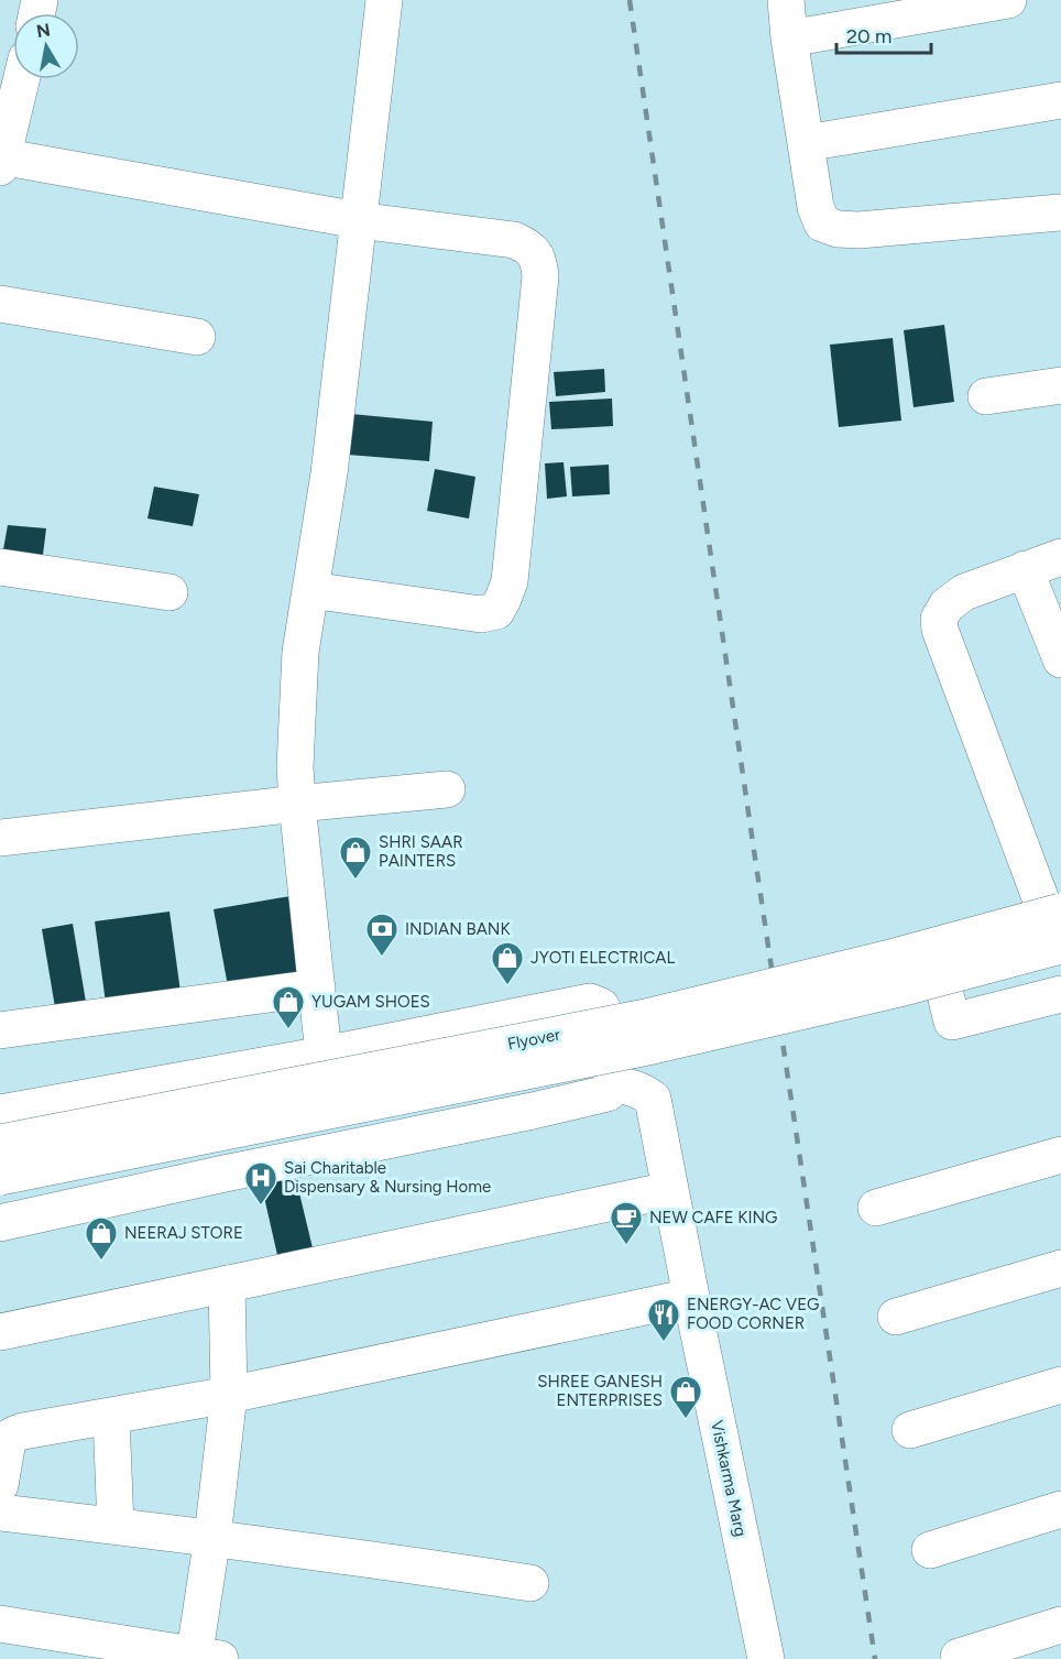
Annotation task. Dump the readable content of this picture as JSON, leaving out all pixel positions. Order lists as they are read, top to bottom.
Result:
{
  "streets": {
    "street": ["Flyover", "Vishkarma Marg"]
  },
  "places": {
    "shop": [
      "SHRI SAAR PAINTERS",
      "JYOTI ELECTRICAL",
      "YUGAM SHOES",
      "NEERAJ STORE",
      "SHREE GANESH ENTERPRISES"
    ],
    "bank": ["INDIAN BANK"],
    "hospital": ["Sai Charitable Dispensary & Nursing Home"],
    "cafe": ["NEW CAFE KING"],
    "restaurant": ["ENERGY-AC VEG FOOD CORNER"]
  },
  "scale_bar": "20 m",
  "north": "top"
}
